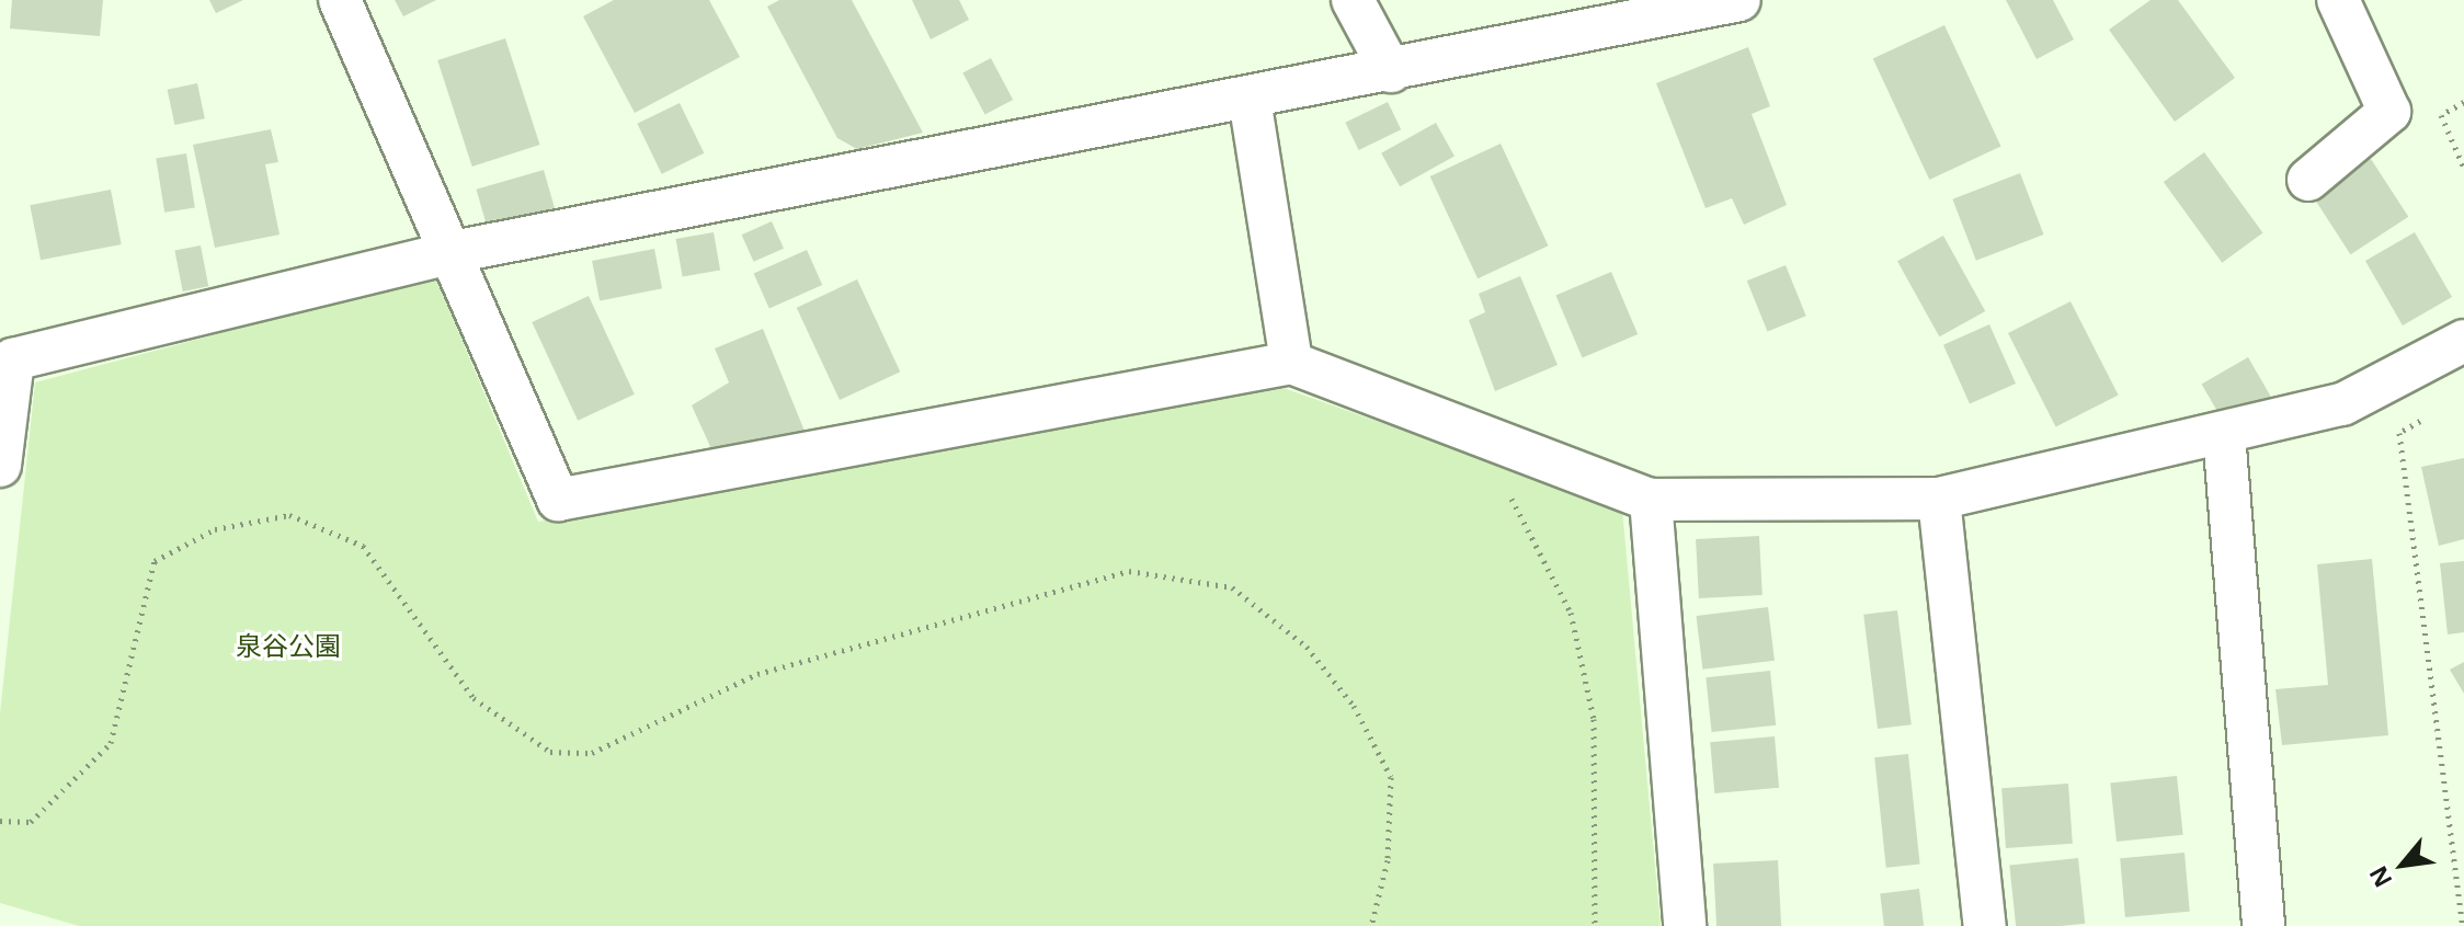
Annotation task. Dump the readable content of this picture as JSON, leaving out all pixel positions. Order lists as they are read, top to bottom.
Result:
{
  "parks": ["泉谷公園"],
  "north": "bottom left"
}
